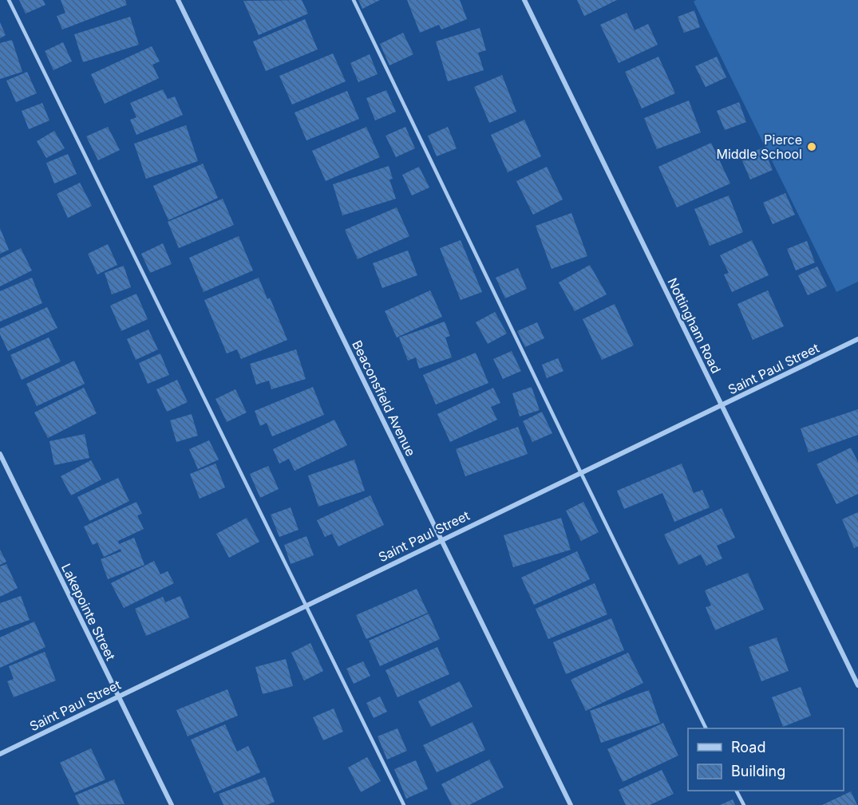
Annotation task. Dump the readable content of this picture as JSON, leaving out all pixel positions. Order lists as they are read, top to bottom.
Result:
{
  "streets": {
    "street": [
      "Nottingham Road",
      "Saint Paul Street",
      "Beaconsfield Avenue",
      "Lakepointe Street"
    ]
  },
  "crossings": [
    ["Nottingham Road", "Saint Paul Street"],
    ["Saint Paul Street", "Beaconsfield Avenue"],
    ["Saint Paul Street", "Lakepointe Street"]
  ],
  "places": ["Pierce Middle School"],
  "legend": ["Road", "Building"]
}
